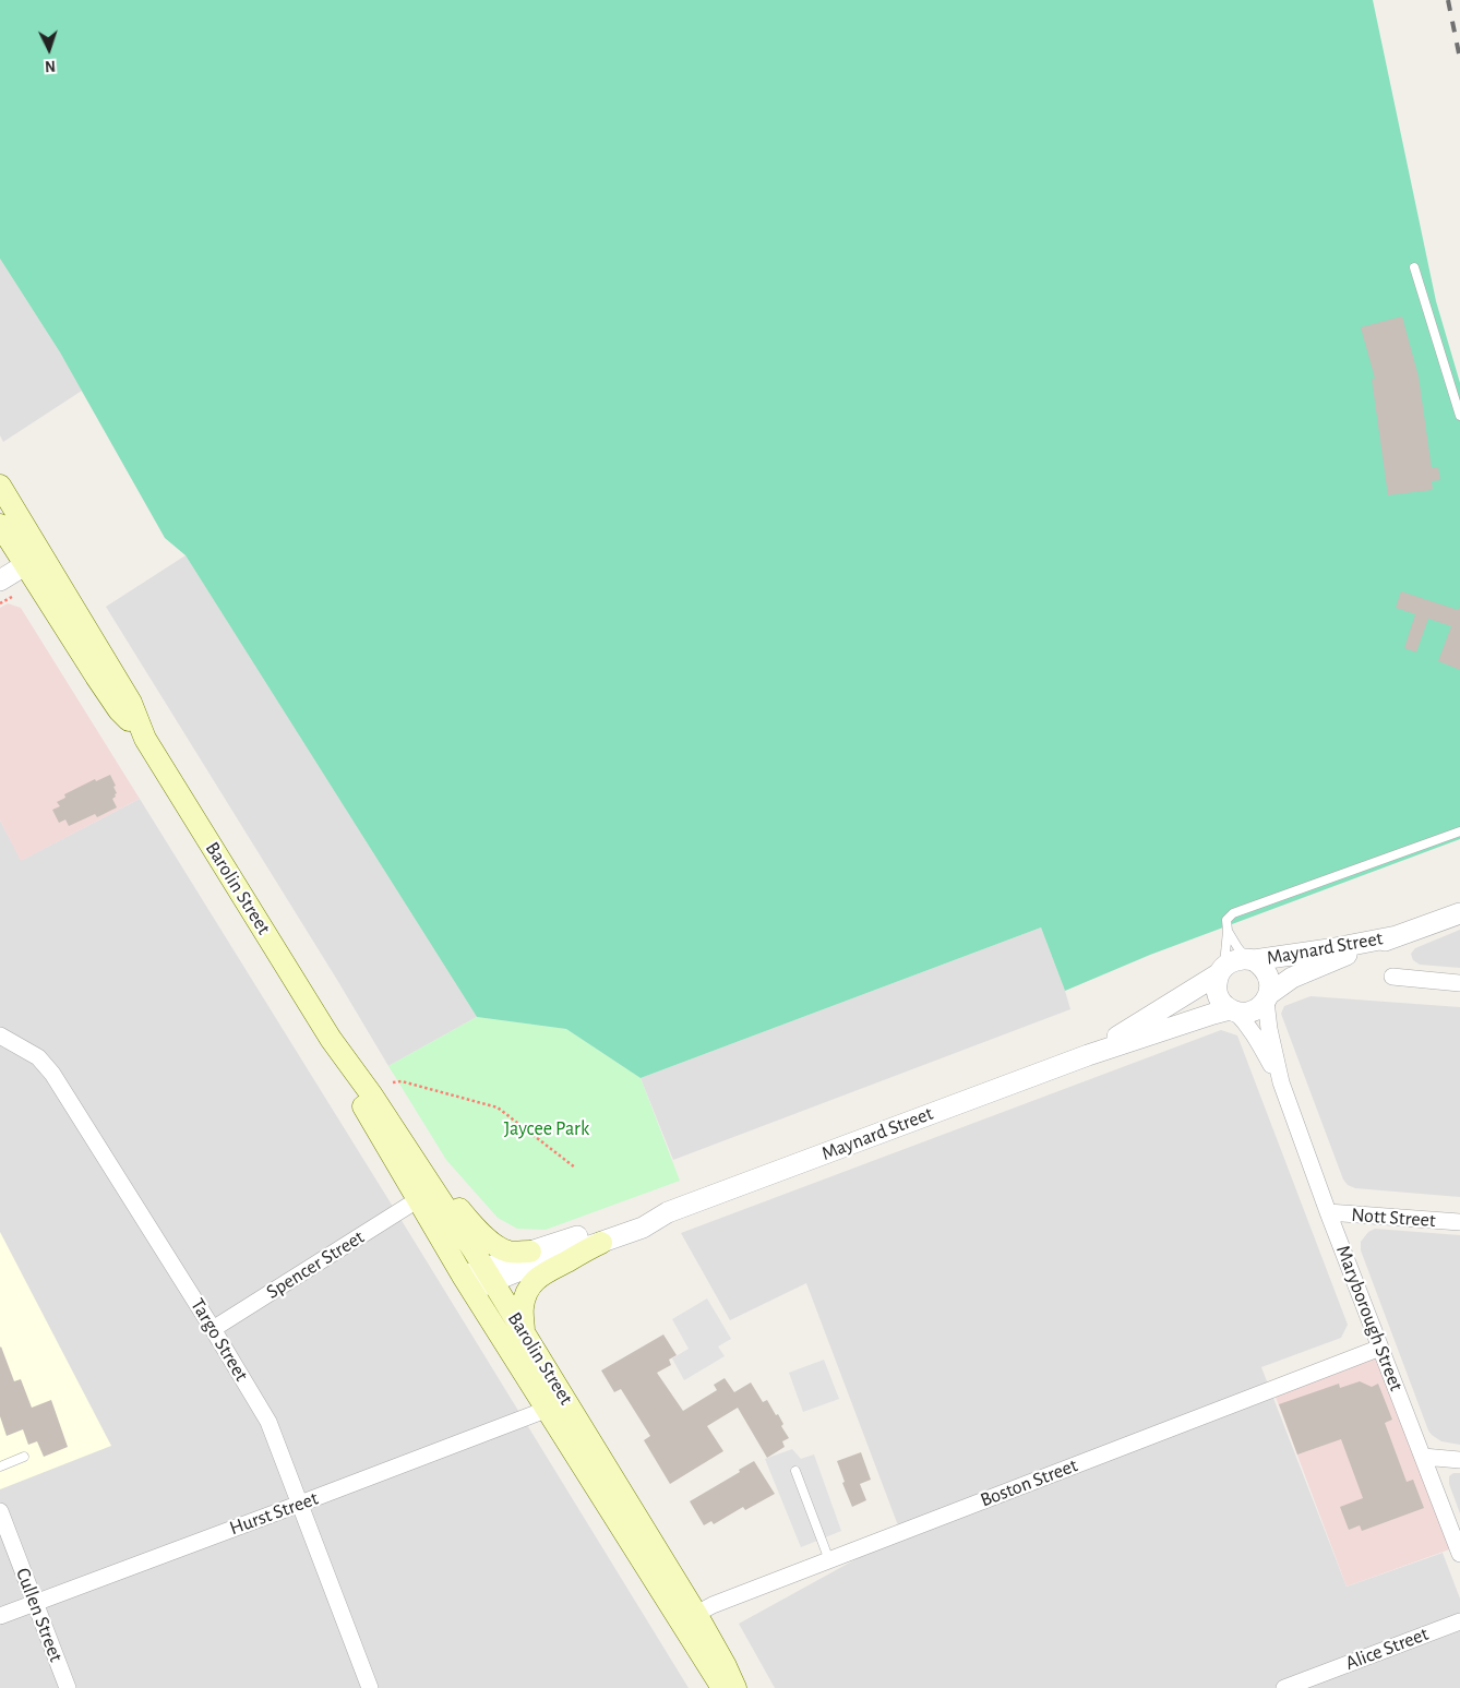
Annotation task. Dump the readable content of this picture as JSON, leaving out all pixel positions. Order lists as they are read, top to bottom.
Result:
{
  "streets": {
    "main road": ["Barolin Street"],
    "street": [
      "Maynard Street",
      "Nott Street",
      "Spencer Street",
      "Maryborough Street",
      "Targo Street",
      "Boston Street",
      "Hurst Street",
      "Cullen Street",
      "Alice Street"
    ]
  },
  "crossings": [
    ["Barolin Street", "Maynard Street"],
    ["Barolin Street", "Spencer Street"],
    ["Barolin Street", "Boston Street"],
    ["Barolin Street", "Hurst Street"],
    ["Maynard Street", "Maryborough Street"],
    ["Nott Street", "Maryborough Street"],
    ["Spencer Street", "Targo Street"],
    ["Maryborough Street", "Boston Street"],
    ["Targo Street", "Hurst Street"],
    ["Hurst Street", "Cullen Street"]
  ],
  "parks": ["Jaycee Park"],
  "north": "bottom"
}
